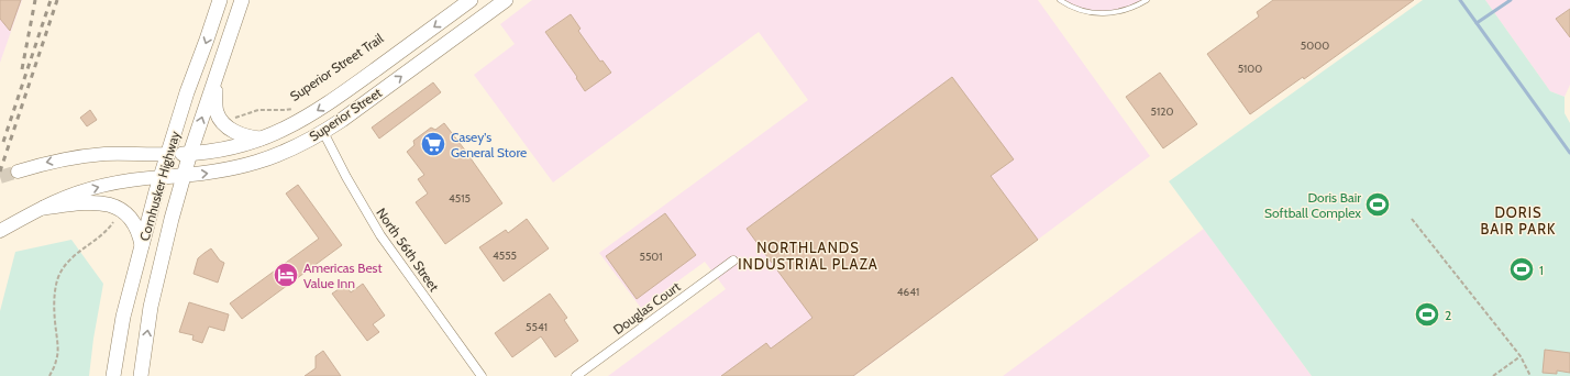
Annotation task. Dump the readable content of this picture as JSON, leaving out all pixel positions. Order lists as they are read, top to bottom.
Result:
{
  "streets": {
    "main road": ["Superior Street", "Cornhusker Highway"],
    "street": ["North 56th Street", "Douglas Court"],
    "path": ["Superior Street Trail"]
  },
  "crossings": [
    ["Superior Street", "Cornhusker Highway"],
    ["Superior Street", "North 56th Street"]
  ],
  "districts": ["DORIS BAIR PARK", "NORTHLANDS INDUSTRIAL PLAZA"],
  "places": {
    "supermarket": ["Casey's General Store"],
    "sports": ["Doris Bair Softball Complex", "1", "2"],
    "hotel": ["Americas Best Value Inn"]
  },
  "house_numbers": [
    "5000",
    "5100",
    "5120",
    "4515",
    "4555",
    "5501",
    "4641",
    "5541"
  ]
}
